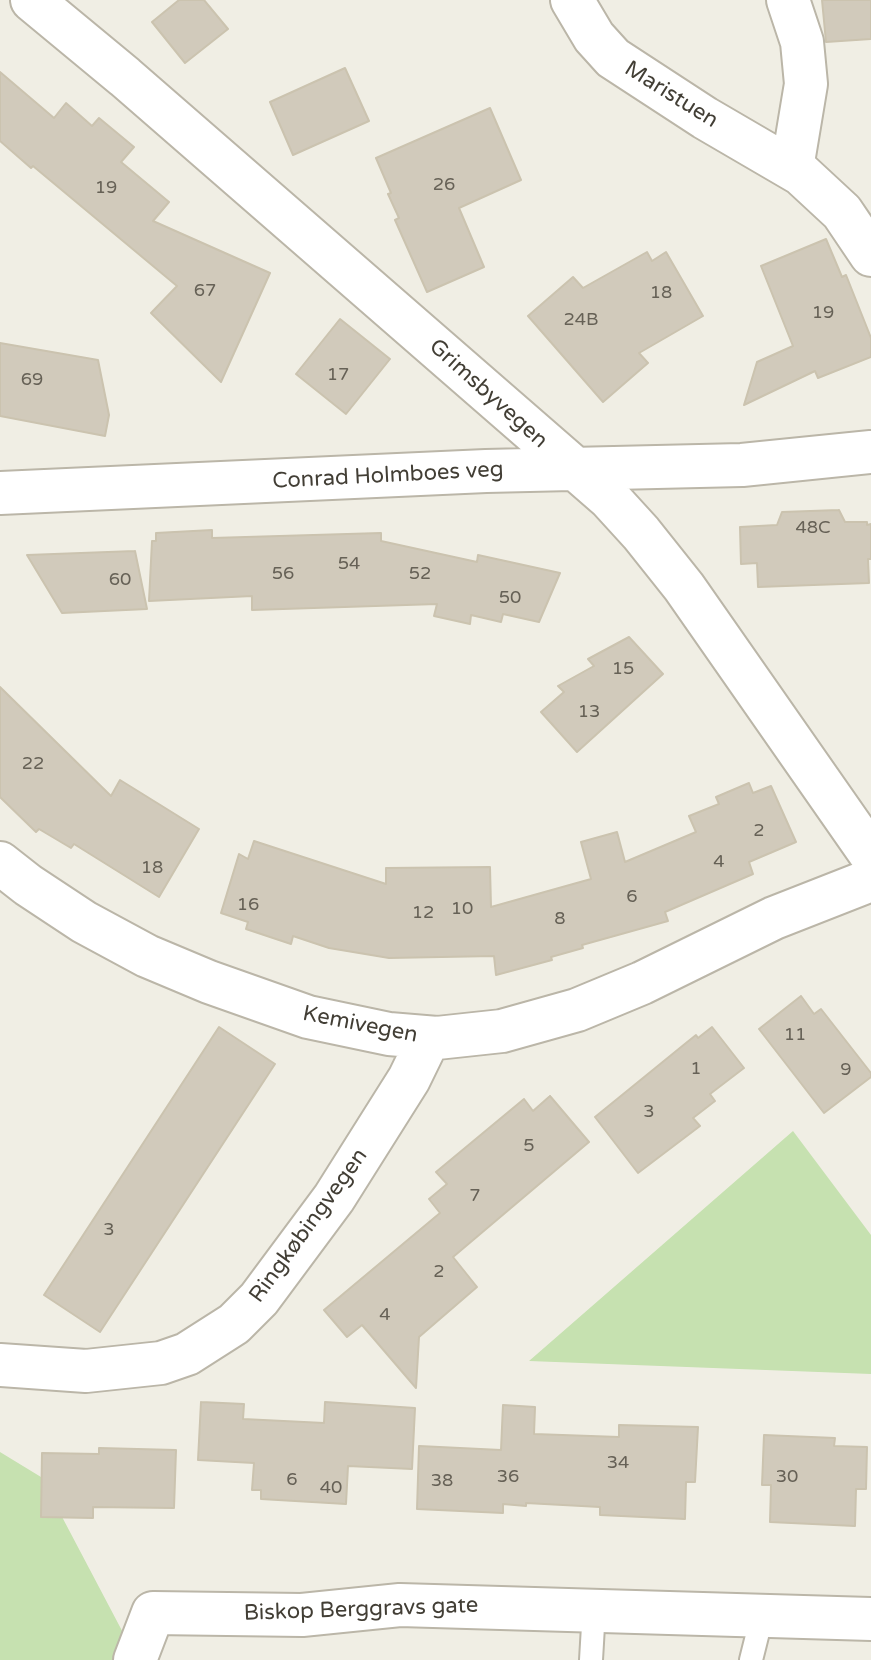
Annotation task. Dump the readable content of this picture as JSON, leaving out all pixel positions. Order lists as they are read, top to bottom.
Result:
{
  "streets": {
    "street": [
      "Maristuen",
      "Grimsbyvegen",
      "Conrad Holmboes veg",
      "Kemivegen",
      "Ringkøbingvegen",
      "Biskop Berggravs gate"
    ]
  },
  "crossings": [
    ["Grimsbyvegen", "Conrad Holmboes veg"],
    ["Kemivegen", "Ringkøbingvegen"]
  ],
  "house_numbers": [
    "26",
    "19",
    "67",
    "18",
    "19",
    "24B",
    "17",
    "69",
    "48C",
    "54",
    "56",
    "52",
    "60",
    "50",
    "15",
    "13",
    "22",
    "2",
    "4",
    "18",
    "6",
    "16",
    "10",
    "12",
    "8",
    "11",
    "1",
    "9",
    "3",
    "5",
    "7",
    "3",
    "2",
    "4",
    "34",
    "36",
    "30",
    "6",
    "38",
    "40"
  ]
}
